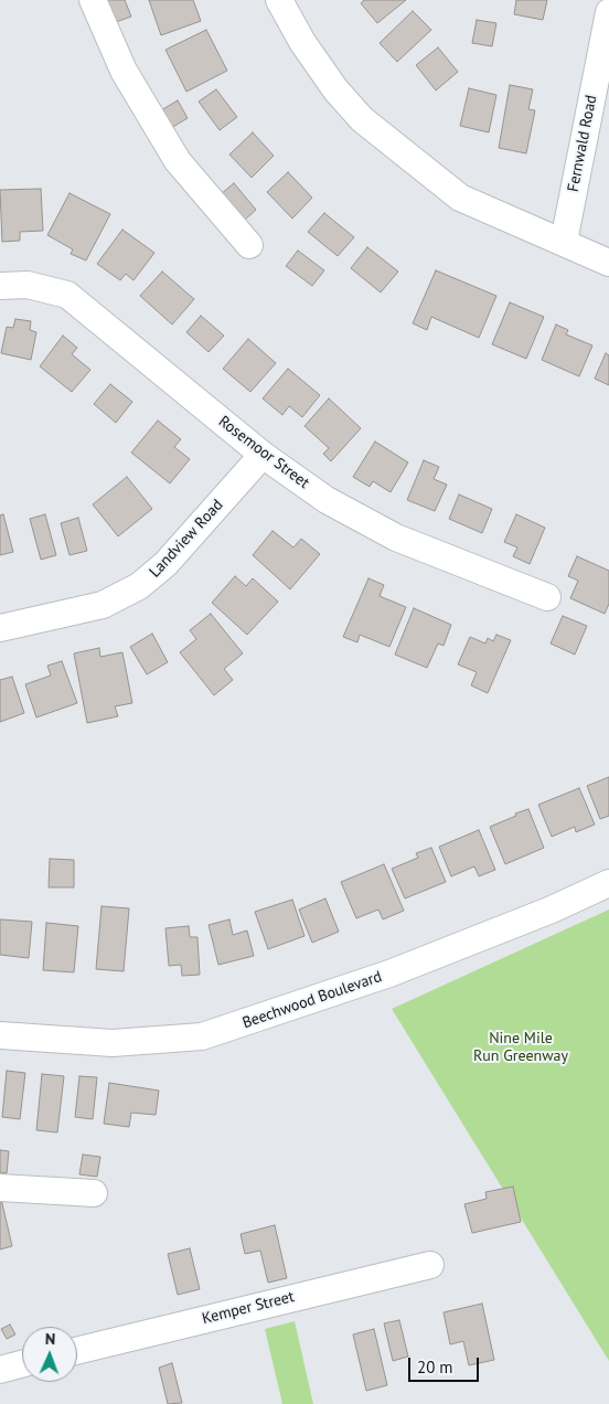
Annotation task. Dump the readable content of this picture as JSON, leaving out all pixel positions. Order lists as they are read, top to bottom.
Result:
{
  "streets": {
    "street": [
      "Fernwald Road",
      "Rosemoor Street",
      "Landview Road",
      "Beechwood Boulevard",
      "Kemper Street"
    ]
  },
  "crossings": [
    ["Rosemoor Street", "Landview Road"]
  ],
  "parks": ["Nine Mile Run Greenway"],
  "scale_bar": "20 m",
  "north": "top"
}
